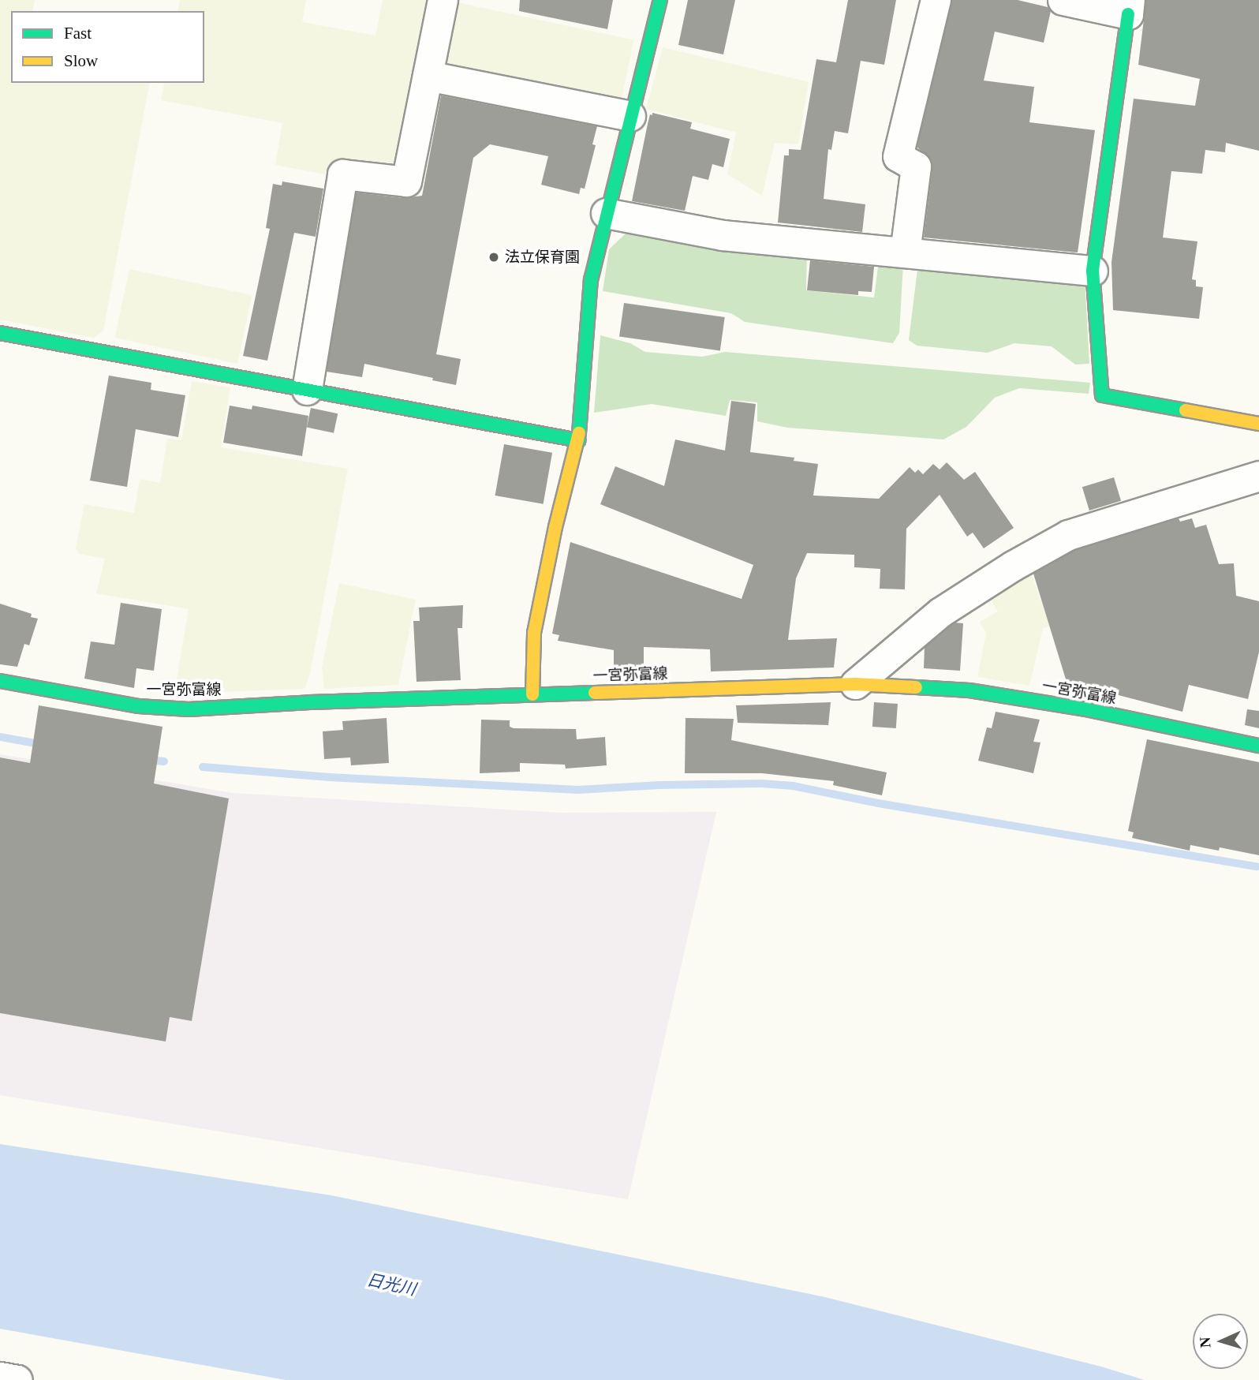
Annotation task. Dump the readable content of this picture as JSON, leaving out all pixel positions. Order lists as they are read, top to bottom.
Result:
{
  "streets": {
    "street": ["一宮弥富線"]
  },
  "water": ["日光川"],
  "places": ["法立保育園"],
  "legend": ["Fast", "Slow"],
  "north": "left"
}
